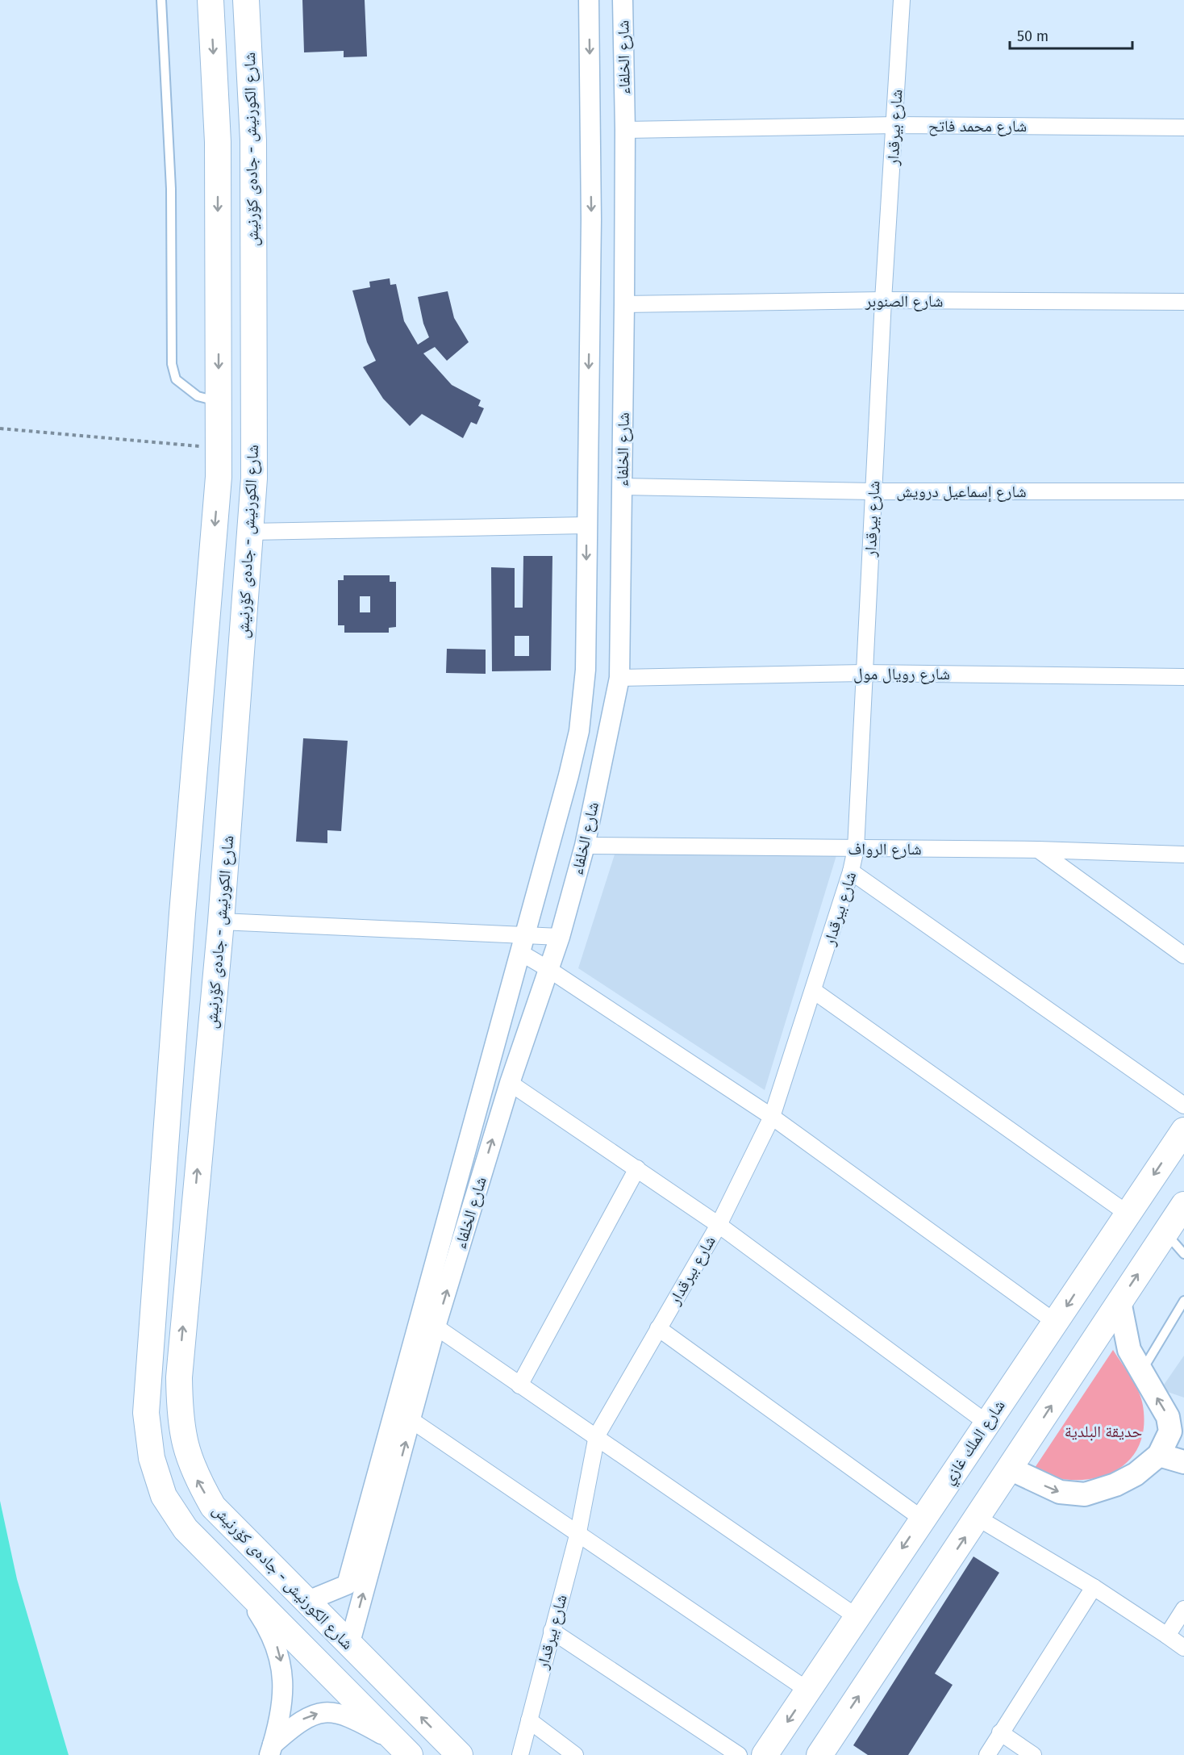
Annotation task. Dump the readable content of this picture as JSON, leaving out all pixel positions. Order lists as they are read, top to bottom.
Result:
{
  "streets": {
    "main road": ["شارع الكورنيش - جادەی کۆرنیش", "شارع الملك غازي"],
    "street": [
      "شارع الخلفاء",
      "شارع محمد فاتح",
      "شارع بيرقدار",
      "شارع الصنوبر",
      "شارع إسماعيل درويش",
      "شارع رويال مول",
      "شارع الرواف"
    ]
  },
  "crossings": [
    ["شارع الخلفاء", "شارع محمد فاتح"],
    ["شارع الخلفاء", "شارع الكورنيش - جادەی کۆرنیش"],
    ["شارع الخلفاء", "شارع الصنوبر"],
    ["شارع الخلفاء", "شارع إسماعيل درويش"],
    ["شارع الخلفاء", "شارع رويال مول"],
    ["شارع الخلفاء", "شارع الرواف"],
    ["شارع محمد فاتح", "شارع بيرقدار"],
    ["شارع بيرقدار", "شارع الصنوبر"],
    ["شارع بيرقدار", "شارع إسماعيل درويش"],
    ["شارع بيرقدار", "شارع رويال مول"],
    ["شارع بيرقدار", "شارع الرواف"]
  ],
  "parks": ["حديقة البلدية"],
  "scale_bar": "50 m"
}
